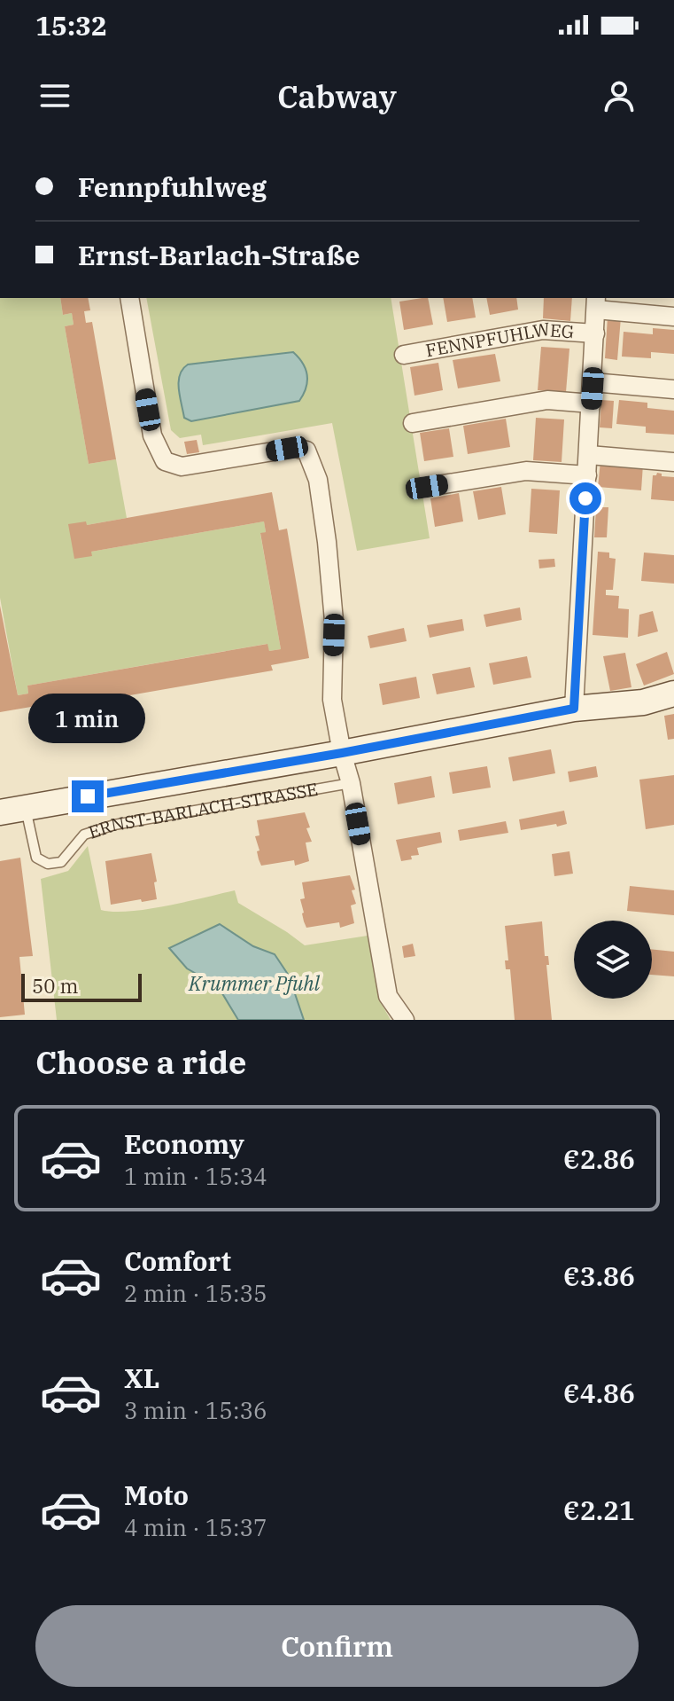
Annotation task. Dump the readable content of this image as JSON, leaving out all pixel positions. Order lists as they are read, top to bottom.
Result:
{
  "streets": {
    "main road": ["ERNST-BARLACH-STRASSE"],
    "street": ["FENNPFUHLWEG"]
  },
  "crossings": [
    ["FENNPFUHLWEG", "ERNST-BARLACH-STRASSE"]
  ],
  "water": ["Krummer Pfuhl"],
  "scale_bar": "50 m",
  "page": {
    "status": "15:32",
    "header": "Cabway",
    "banner": ["Fennpfuhlweg", "Ernst-Barlach-Straße"],
    "bubble": "1 min",
    "scale": "50 m",
    "heading": "Choose a ride",
    "list": [
      {
        "name": "Economy",
        "note": "1 min · 15:34",
        "value": "€2.86"
      },
      {
        "name": "Comfort",
        "note": "2 min · 15:35",
        "value": "€3.86"
      },
      {
        "name": "XL",
        "note": "3 min · 15:36",
        "value": "€4.86"
      },
      {
        "name": "Moto",
        "note": "4 min · 15:37",
        "value": "€2.21"
      }
    ],
    "buttons": "Confirm"
  }
}
